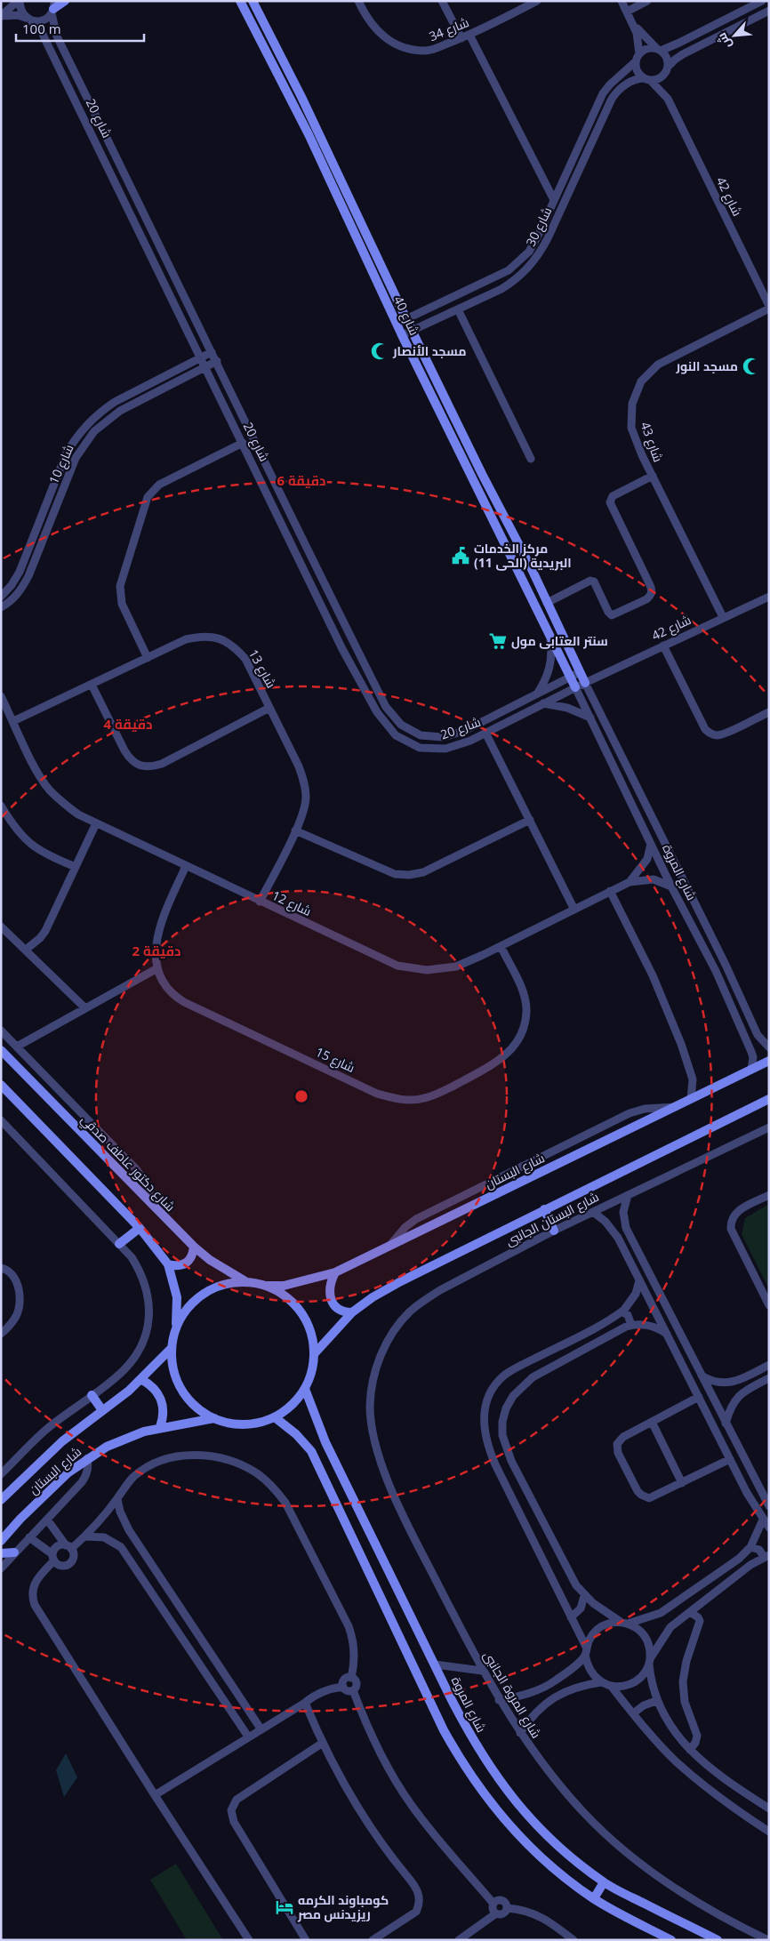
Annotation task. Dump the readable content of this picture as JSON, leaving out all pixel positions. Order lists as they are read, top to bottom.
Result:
{
  "streets": {
    "street": [
      "شارع 34",
      "شارع 20",
      "شارع 42",
      "شارع 30",
      "شارع 40",
      "شارع 43",
      "شارع 10",
      "شارع 13",
      "شارع المروة",
      "شارع 12",
      "شارع 15",
      "شارع دكتور عاطف صدقي",
      "شارع البستان",
      "شارع البستان الجانبى",
      "شارع المروة الجانبى"
    ]
  },
  "crossings": [
    ["شارع 20", "شارع 42"],
    ["شارع 20", "شارع 40"],
    ["شارع 20", "شارع 10"],
    ["شارع 20", "شارع المروة"],
    ["شارع 42", "شارع 30"],
    ["شارع 42", "شارع 40"],
    ["شارع 42", "شارع 43"],
    ["شارع 42", "شارع المروة"],
    ["شارع 30", "شارع 40"],
    ["شارع 40", "شارع المروة"],
    ["شارع 13", "شارع 12"],
    ["شارع المروة", "شارع 12"],
    ["شارع المروة", "شارع دكتور عاطف صدقي"],
    ["شارع المروة", "شارع البستان"],
    ["شارع 12", "شارع 15"],
    ["شارع دكتور عاطف صدقي", "شارع البستان"],
    ["شارع البستان الجانبى", "شارع المروة الجانبى"]
  ],
  "places": {
    "mosque": ["مسجد الأنصار", "مسجد النور"],
    "public building": ["مركز الخدمات البريدية (الحى 11)"],
    "supermarket": ["سنتر العتابى مول"],
    "hotel": ["كومباوند الكرمه ريزيدنس مصر"]
  },
  "scale_bar": "100 m",
  "north": "bottom left",
  "rings": ["6 دقيقة", "4 دقيقة", "2 دقيقة"]
}
